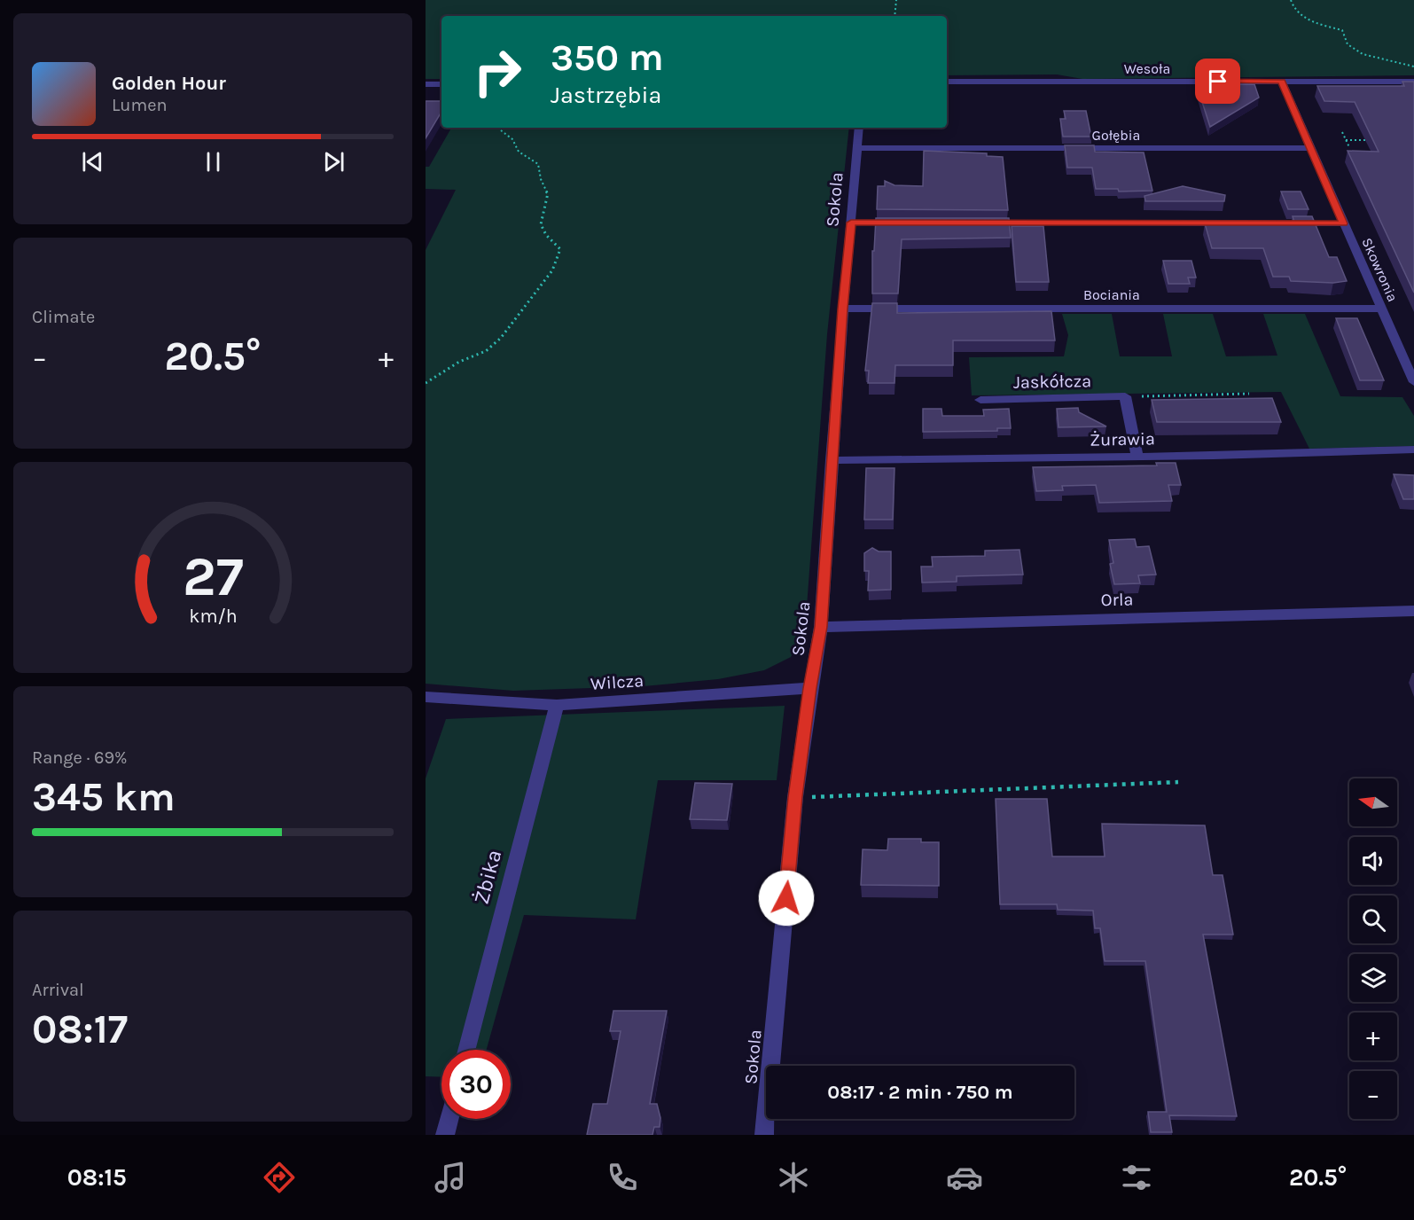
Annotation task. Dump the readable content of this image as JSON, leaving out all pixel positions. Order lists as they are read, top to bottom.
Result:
{
  "streets": {
    "street": [
      "Wesoła",
      "Gołębia",
      "Sokola",
      "Skowronia",
      "Bociania",
      "Jaskółcza",
      "Żurawia",
      "Orla",
      "Wilcza",
      "Żbika"
    ]
  },
  "crossings": [
    ["Wesoła", "Skowronia"],
    ["Gołębia", "Sokola"],
    ["Gołębia", "Skowronia"],
    ["Sokola", "Bociania"],
    ["Sokola", "Żurawia"],
    ["Sokola", "Orla"],
    ["Sokola", "Wilcza"],
    ["Skowronia", "Bociania"],
    ["Wilcza", "Żbika"]
  ],
  "north": "left",
  "page": {
    "turn": ["350 m", "Jastrzębia"],
    "song": ["Golden Hour", "Lumen"],
    "tile": [
      "Climate",
      ["Range · 69%", "345 km"],
      ["Arrival", "08:17"]
    ],
    "heat": ["−", "20.5°", "+"],
    "map_buttons": ["+", "−"],
    "limit": "30",
    "trip": "08:17 · 2 min · 750 m",
    "tabs": ["08:15", "20.5°"],
    "gauge": ["27", "km/h"]
  }
}
